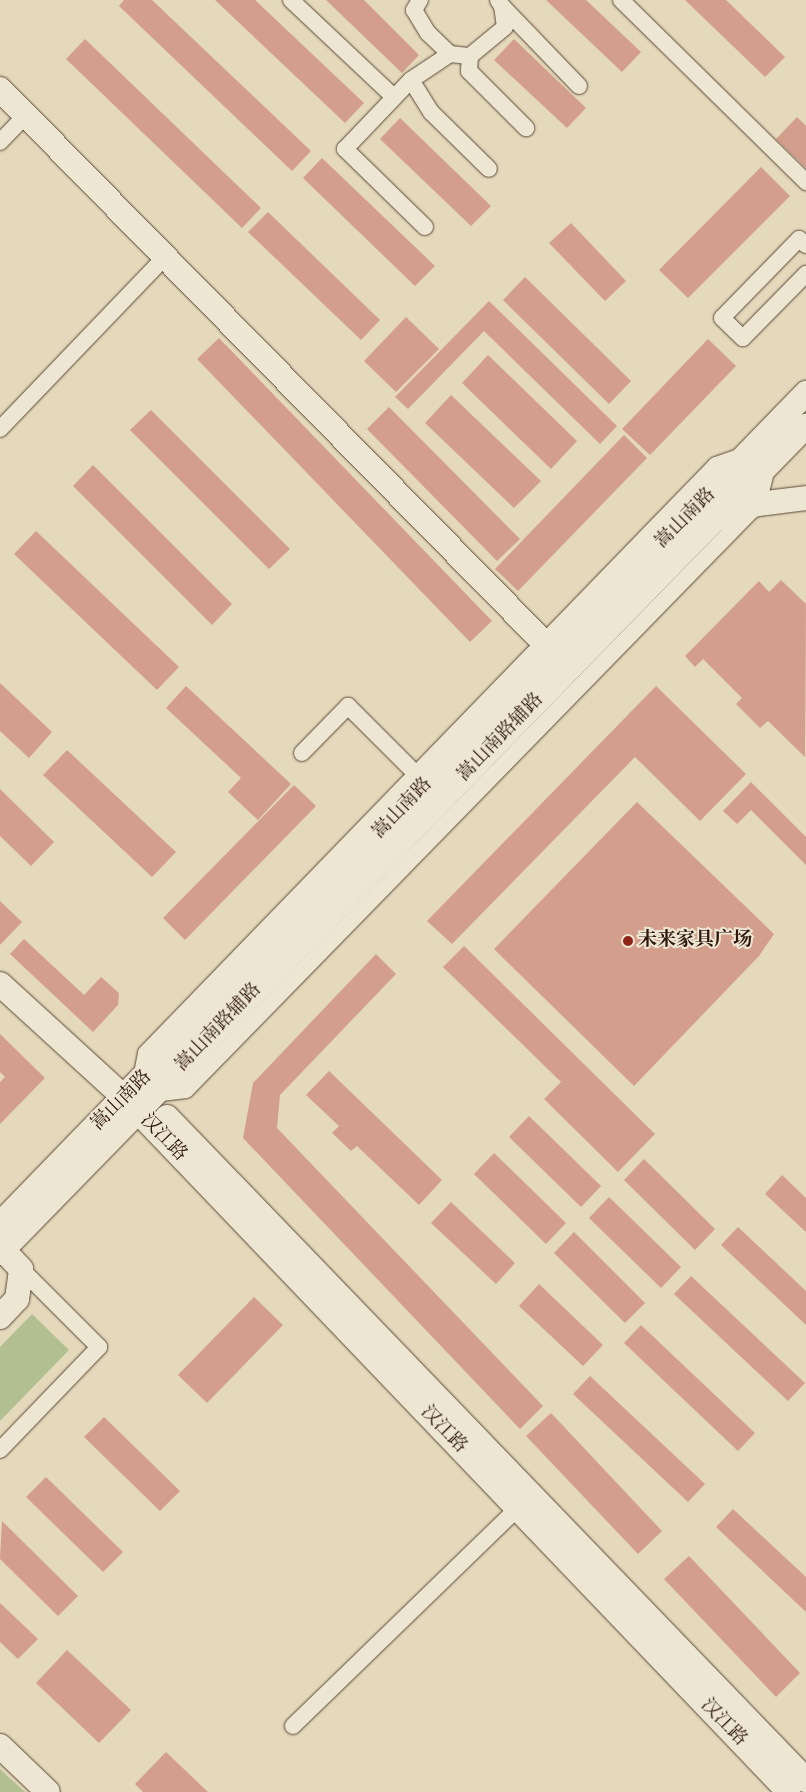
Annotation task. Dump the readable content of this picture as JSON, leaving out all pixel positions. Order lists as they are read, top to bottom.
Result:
{
  "streets": {
    "street": ["嵩山南路", "嵩山南路辅路", "汉江路"]
  },
  "crossings": [
    ["嵩山南路", "嵩山南路辅路"],
    ["嵩山南路", "汉江路"],
    ["嵩山南路辅路", "汉江路"]
  ],
  "places": ["未来家具广场"]
}
